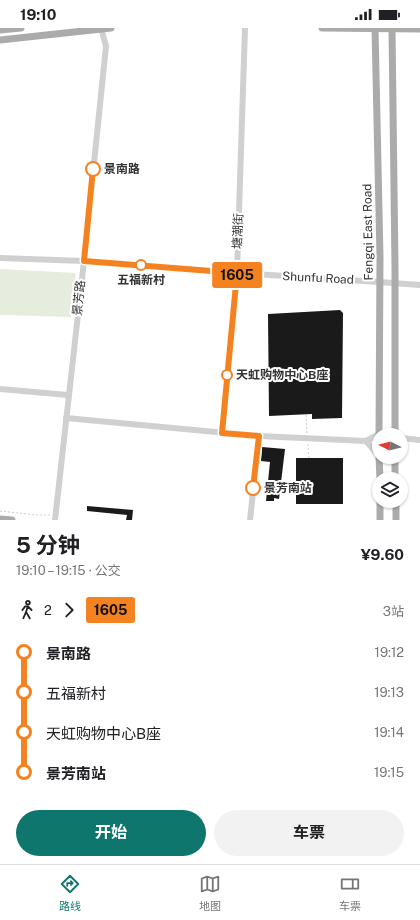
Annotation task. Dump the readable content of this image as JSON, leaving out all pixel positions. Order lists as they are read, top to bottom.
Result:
{
  "streets": {
    "main road": ["Fengqi East Road"],
    "street": ["塘潮街", "Shunfu Road", "景芳路"]
  },
  "crossings": [
    ["塘潮街", "Shunfu Road"],
    ["Fengqi East Road", "Shunfu Road"],
    ["Shunfu Road", "景芳路"]
  ],
  "places": [
    "景南路",
    "五福新村",
    "天虹购物中心B座",
    "景芳南站"
  ],
  "lines": ["bus line 1605"],
  "north": "left",
  "page": {
    "status": "19:10",
    "on_map": "1605",
    "heading": ["5 分钟", "19:10 – 19:15 · 公交", "¥9.60"],
    "legs": ["2", "1605", "3站"],
    "list": [
      {
        "name": "景南路",
        "value": "19:12"
      },
      {
        "name": "五福新村",
        "value": "19:13"
      },
      {
        "name": "天虹购物中心B座",
        "value": "19:14"
      },
      {
        "name": "景芳南站",
        "value": "19:15"
      }
    ],
    "buttons": ["开始", "车票"],
    "tabs": ["路线", "地图", "车票"]
  }
}
